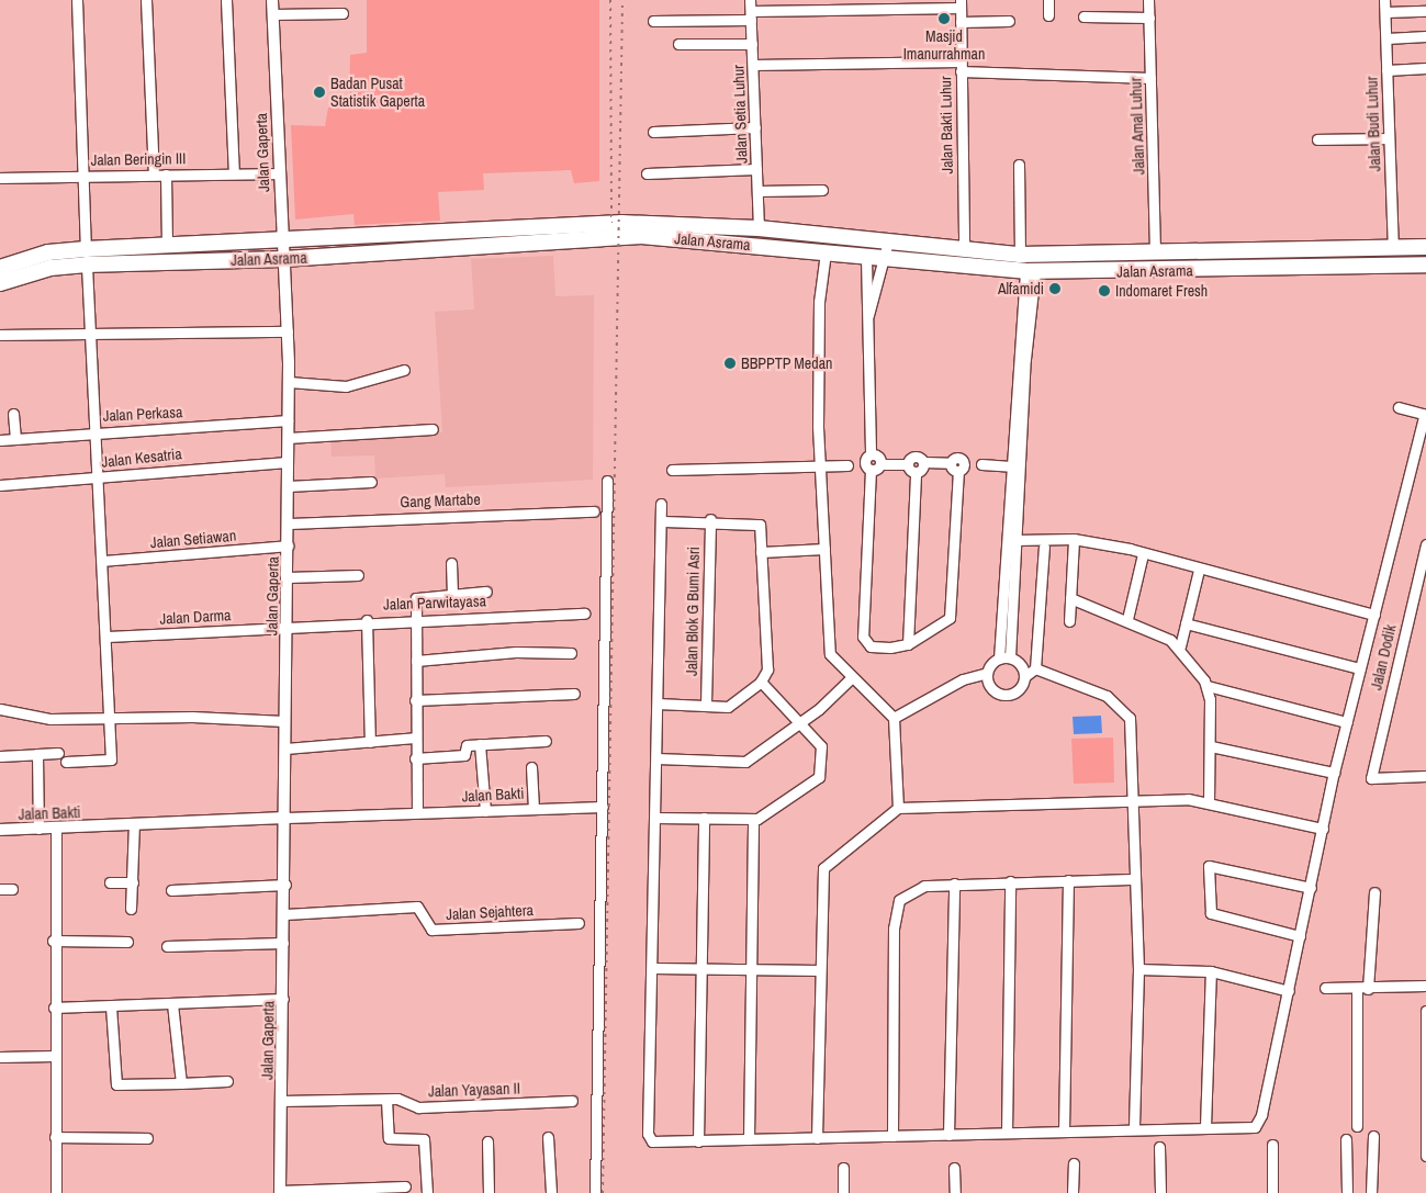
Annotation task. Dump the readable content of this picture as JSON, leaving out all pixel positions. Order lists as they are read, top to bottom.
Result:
{
  "streets": {
    "highway": ["Jalan Asrama"],
    "street": [
      "Jalan Setia Luhur",
      "Jalan Budi Luhur",
      "Jalan Bakti Luhur",
      "Jalan Amal Luhur",
      "Jalan Gaperta",
      "Jalan Beringin III",
      "Jalan Perkasa",
      "Jalan Kesatria",
      "Gang Martabe",
      "Jalan Setiawan",
      "Jalan Parwitayasa",
      "Jalan Blok G Bumi Asri",
      "Jalan Darma",
      "Jalan Dodik",
      "Jalan Bakti",
      "Jalan Sejahtera",
      "Jalan Yayasan II"
    ]
  },
  "crossings": [
    ["Jalan Setia Luhur", "Jalan Asrama"],
    ["Jalan Budi Luhur", "Jalan Asrama"],
    ["Jalan Bakti Luhur", "Jalan Asrama"],
    ["Jalan Amal Luhur", "Jalan Asrama"],
    ["Jalan Gaperta", "Jalan Beringin III"],
    ["Jalan Gaperta", "Jalan Asrama"],
    ["Jalan Gaperta", "Jalan Perkasa"],
    ["Jalan Gaperta", "Jalan Kesatria"],
    ["Jalan Gaperta", "Gang Martabe"],
    ["Jalan Gaperta", "Jalan Setiawan"],
    ["Jalan Gaperta", "Jalan Parwitayasa"],
    ["Jalan Gaperta", "Jalan Darma"],
    ["Jalan Gaperta", "Jalan Bakti"],
    ["Jalan Gaperta", "Jalan Sejahtera"],
    ["Jalan Gaperta", "Jalan Yayasan II"],
    ["Jalan Parwitayasa", "Jalan Darma"]
  ],
  "places": [
    "Masjid Imanurrahman",
    "Badan Pusat Statistik Gaperta",
    "Alfamidi",
    "Indomaret Fresh",
    "BBPPTP Medan"
  ]
}
